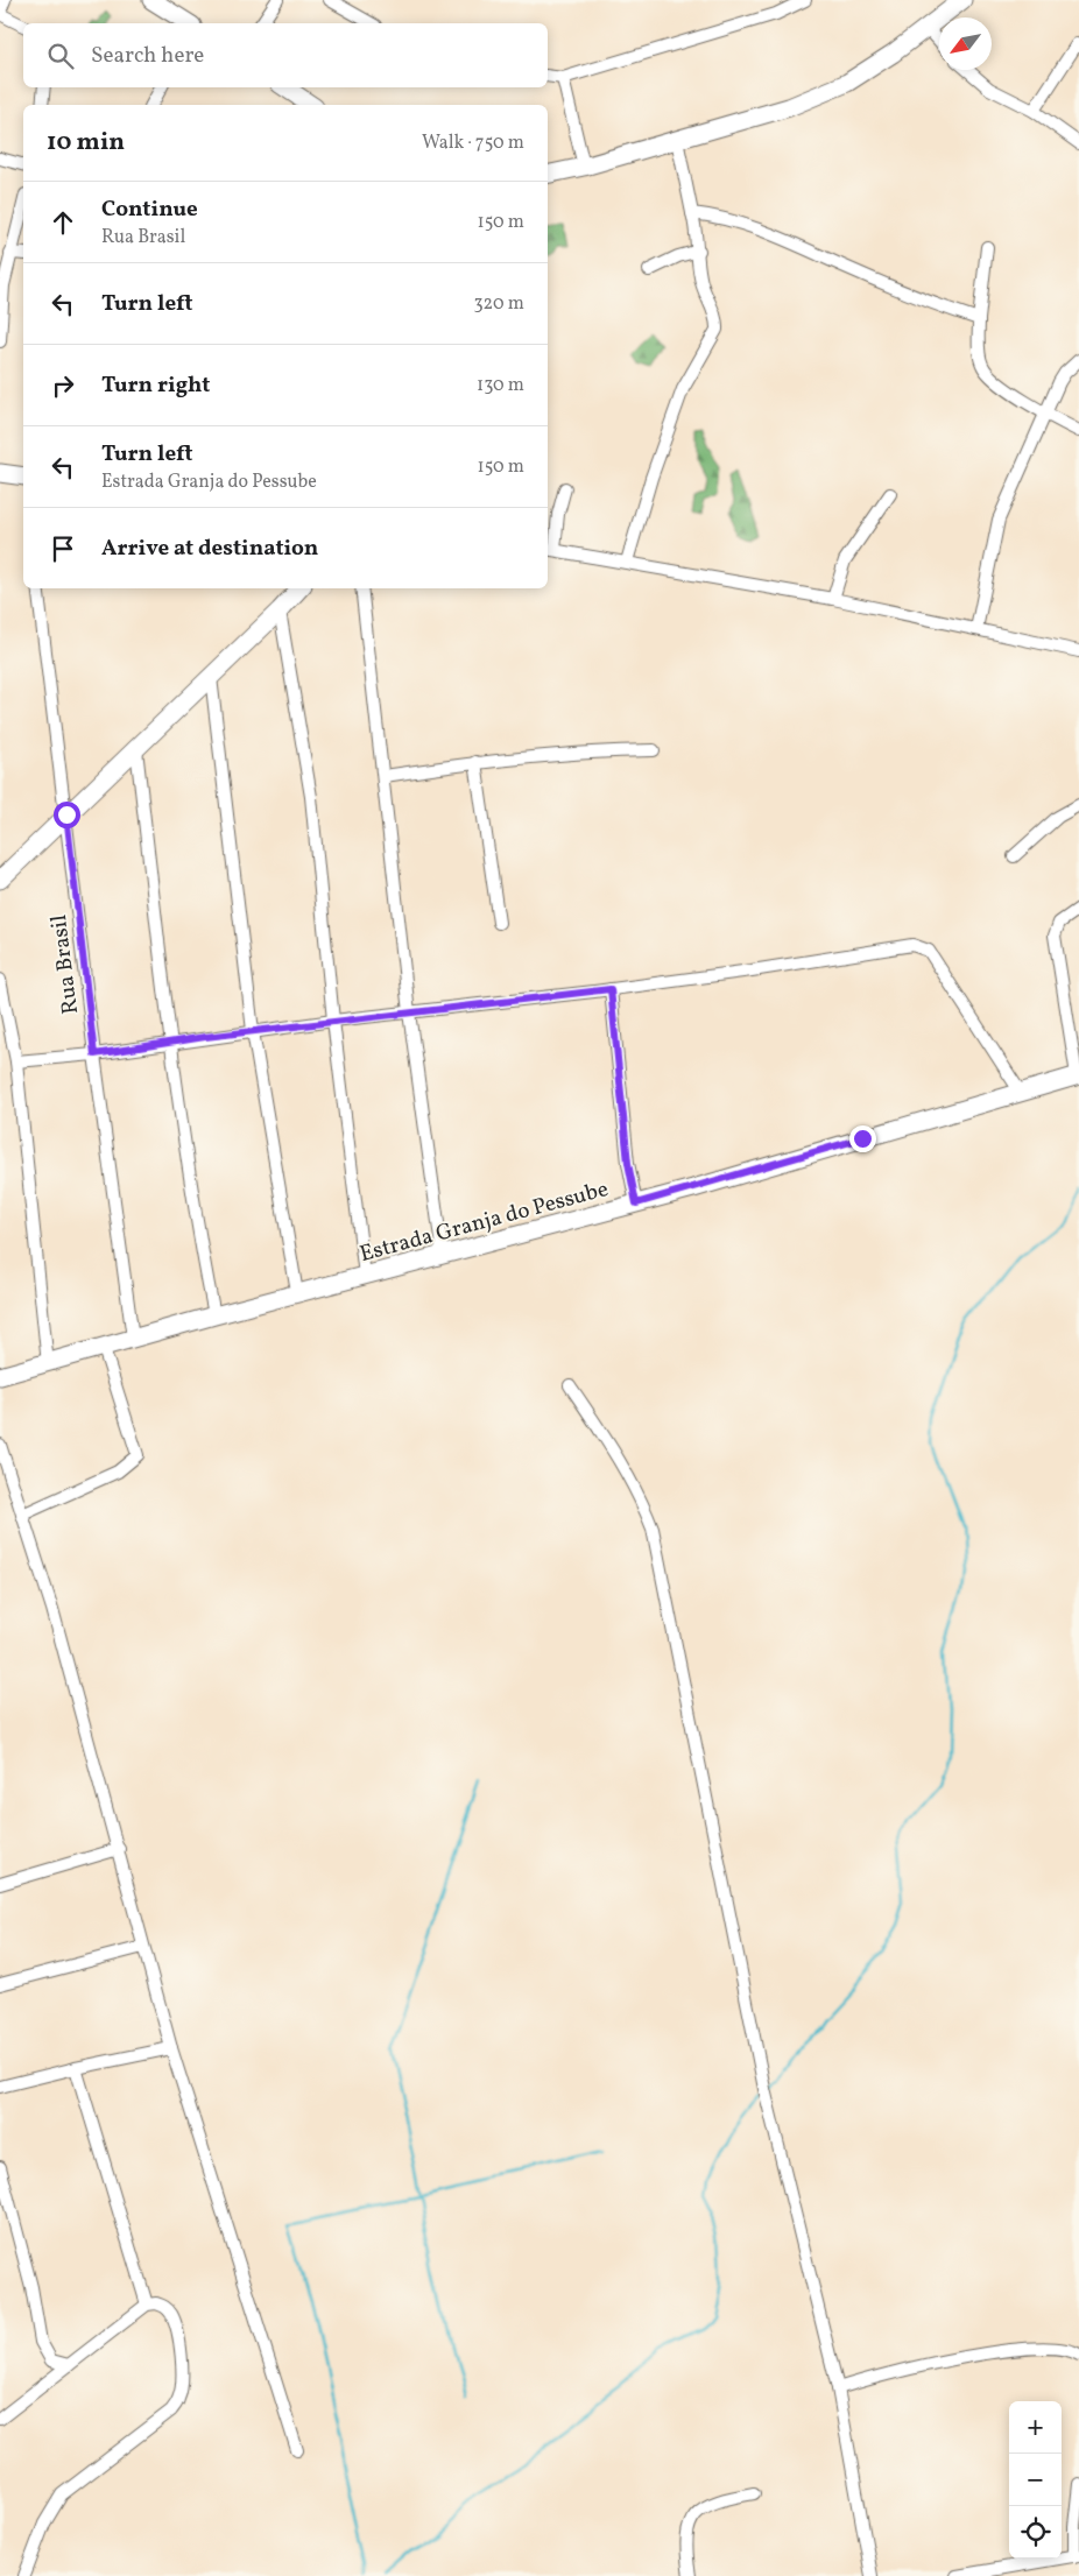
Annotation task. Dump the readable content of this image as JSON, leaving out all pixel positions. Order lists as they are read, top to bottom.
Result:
{
  "streets": {
    "main road": ["Estrada Granja do Pessube"],
    "street": ["Rua Brasil"]
  },
  "crossings": [
    ["Rua Brasil", "Estrada Granja do Pessube"]
  ],
  "north": "bottom left",
  "page": {
    "search": "Search here",
    "heading": ["10 min", "Walk · 750 m"],
    "list": [
      ["Continue", "Rua Brasil", "150 m"],
      ["Turn left", "320 m"],
      ["Turn right", "130 m"],
      ["Turn left", "Estrada Granja do Pessube", "150 m"],
      "Arrive at destination"
    ],
    "map_buttons": ["+", "−"]
  }
}
